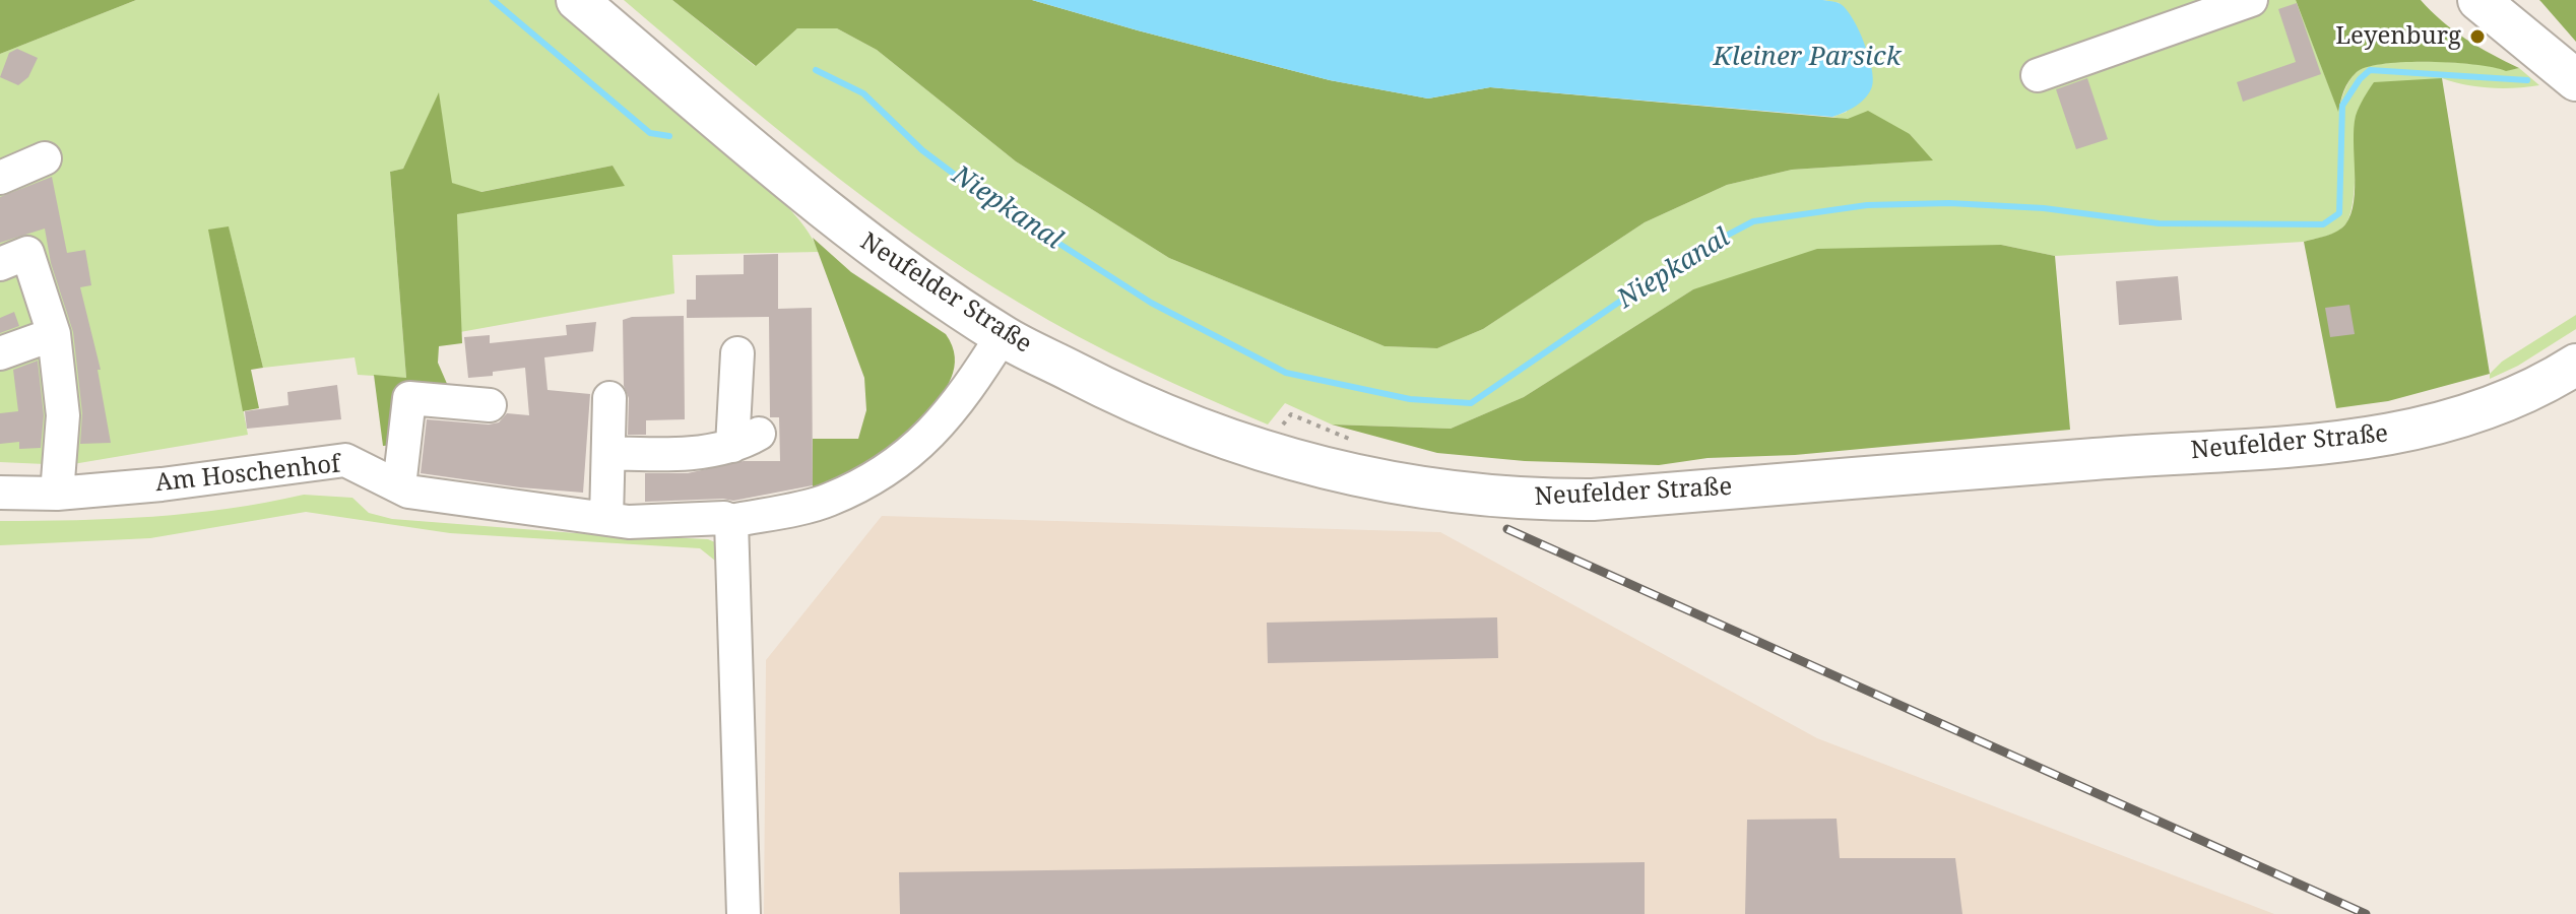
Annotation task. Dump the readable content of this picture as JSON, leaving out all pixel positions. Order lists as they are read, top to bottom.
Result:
{
  "streets": {
    "main road": ["Neufelder Straße"],
    "street": ["Am Hoschenhof"]
  },
  "crossings": [
    ["Neufelder Straße", "Am Hoschenhof"]
  ],
  "water": ["Kleiner Parsick", "Niepkanal"],
  "places": ["Leyenburg"]
}
